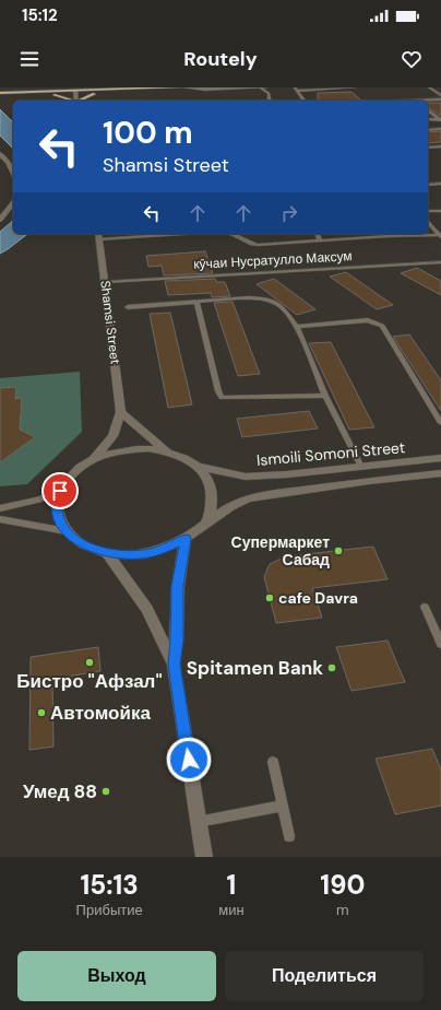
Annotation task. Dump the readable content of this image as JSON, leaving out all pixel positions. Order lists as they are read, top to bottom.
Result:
{
  "streets": {
    "street": ["Shamsi Street", "Ismoili Somoni Street"],
    "lane": ["кӯчаи Нусратулло Максум"]
  },
  "crossings": [
    ["кӯчаи Нусратулло Максум", "Shamsi Street"],
    ["Shamsi Street", "Ismoili Somoni Street"]
  ],
  "places": [
    "Супермаркет Сабад",
    "cafe Davra",
    "Бистро \"Афзал\"",
    "Spitamen Bank",
    "Автомойка",
    "Умед 88"
  ],
  "page": {
    "status": "15:12",
    "header": "Routely",
    "turn": ["100 m", "Shamsi Street"],
    "eta": [
      "15:13",
      "Прибытие",
      "1",
      "мин",
      "190",
      "m"
    ],
    "buttons": ["Выход", "Поделиться"]
  }
}
